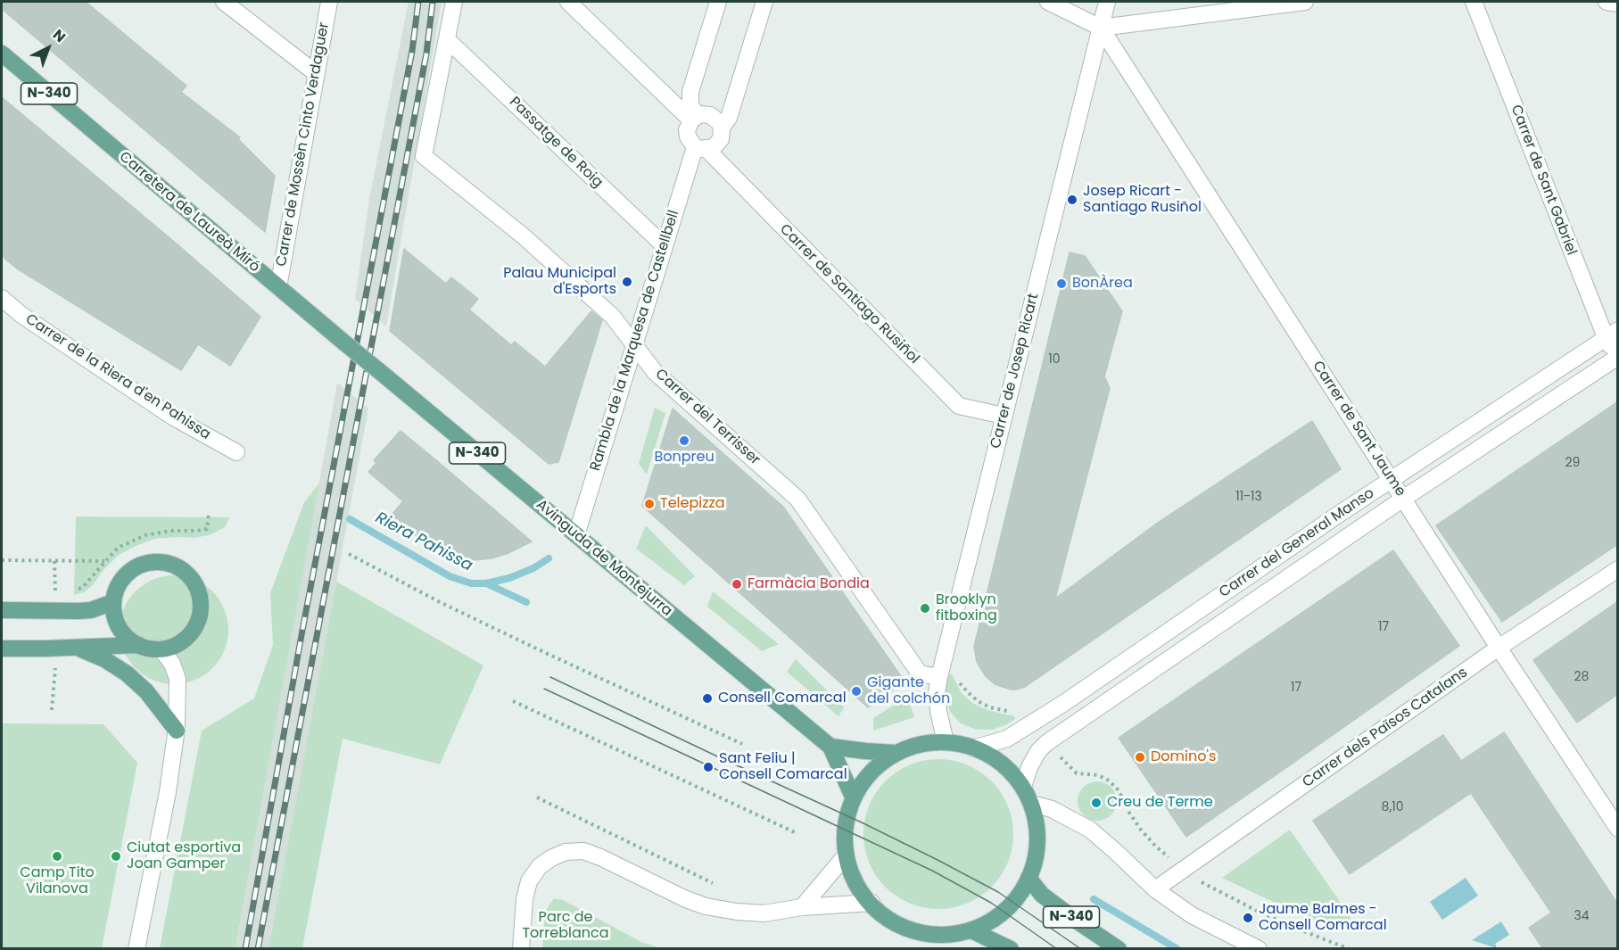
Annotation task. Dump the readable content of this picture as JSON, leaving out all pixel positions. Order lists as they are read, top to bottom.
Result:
{
  "streets": {
    "main road": ["N-340", "Carretera de Laureà Miró", "Avinguda de Montejurra"],
    "street": [
      "Passatge de Roig",
      "Carrer de Mossèn Cinto Verdaguer",
      "Carrer de Sant Gabriel",
      "Carrer de Santiago Rusiñol",
      "Rambla de la Marquesa de Castellbell",
      "Carrer de Josep Ricart",
      "Carrer de la Riera d'en Pahissa",
      "Carrer del Terrisser",
      "Carrer de Sant Jaume",
      "Carrer del General Manso",
      "Carrer dels Països Catalans"
    ]
  },
  "crossings": [
    ["Passatge de Roig", "Rambla de la Marquesa de Castellbell"],
    ["Passatge de Roig", "Carrer del Terrisser"],
    ["Carrer de Mossèn Cinto Verdaguer", "Carretera de Laureà Miró"],
    ["Carrer de Sant Gabriel", "Carrer del General Manso"],
    ["Carretera de Laureà Miró", "Avinguda de Montejurra"],
    ["Carrer de Santiago Rusiñol", "Rambla de la Marquesa de Castellbell"],
    ["Carrer de Santiago Rusiñol", "Carrer de Josep Ricart"],
    ["Rambla de la Marquesa de Castellbell", "Carrer del Terrisser"],
    ["Rambla de la Marquesa de Castellbell", "Avinguda de Montejurra"],
    ["Carrer de Josep Ricart", "Carrer del Terrisser"],
    ["Carrer de Josep Ricart", "Carrer de Sant Jaume"],
    ["Carrer de Sant Jaume", "Carrer del General Manso"],
    ["Carrer de Sant Jaume", "Carrer dels Països Catalans"]
  ],
  "water": ["Riera Pahissa"],
  "parks": ["Parc de Torreblanca"],
  "places": [
    "Josep Ricart - Santiago Rusiñol",
    "Palau Municipal d'Esports",
    "BonÀrea",
    "Bonpreu",
    "Telepizza",
    "Farmàcia Bondia",
    "Brooklyn fitboxing",
    "Gigante del colchón",
    "Consell Comarcal",
    "Domino's",
    "Sant Feliu | Consell Comarcal",
    "Creu de Terme",
    "Camp Tito Vilanova",
    "Ciutat esportiva Joan Gamper",
    "Jaume Balmes - Consell Comarcal"
  ],
  "house_numbers": [
    "10",
    "29",
    "11-13",
    "17",
    "28",
    "17",
    "8,10",
    "34"
  ],
  "north": "top right"
}
